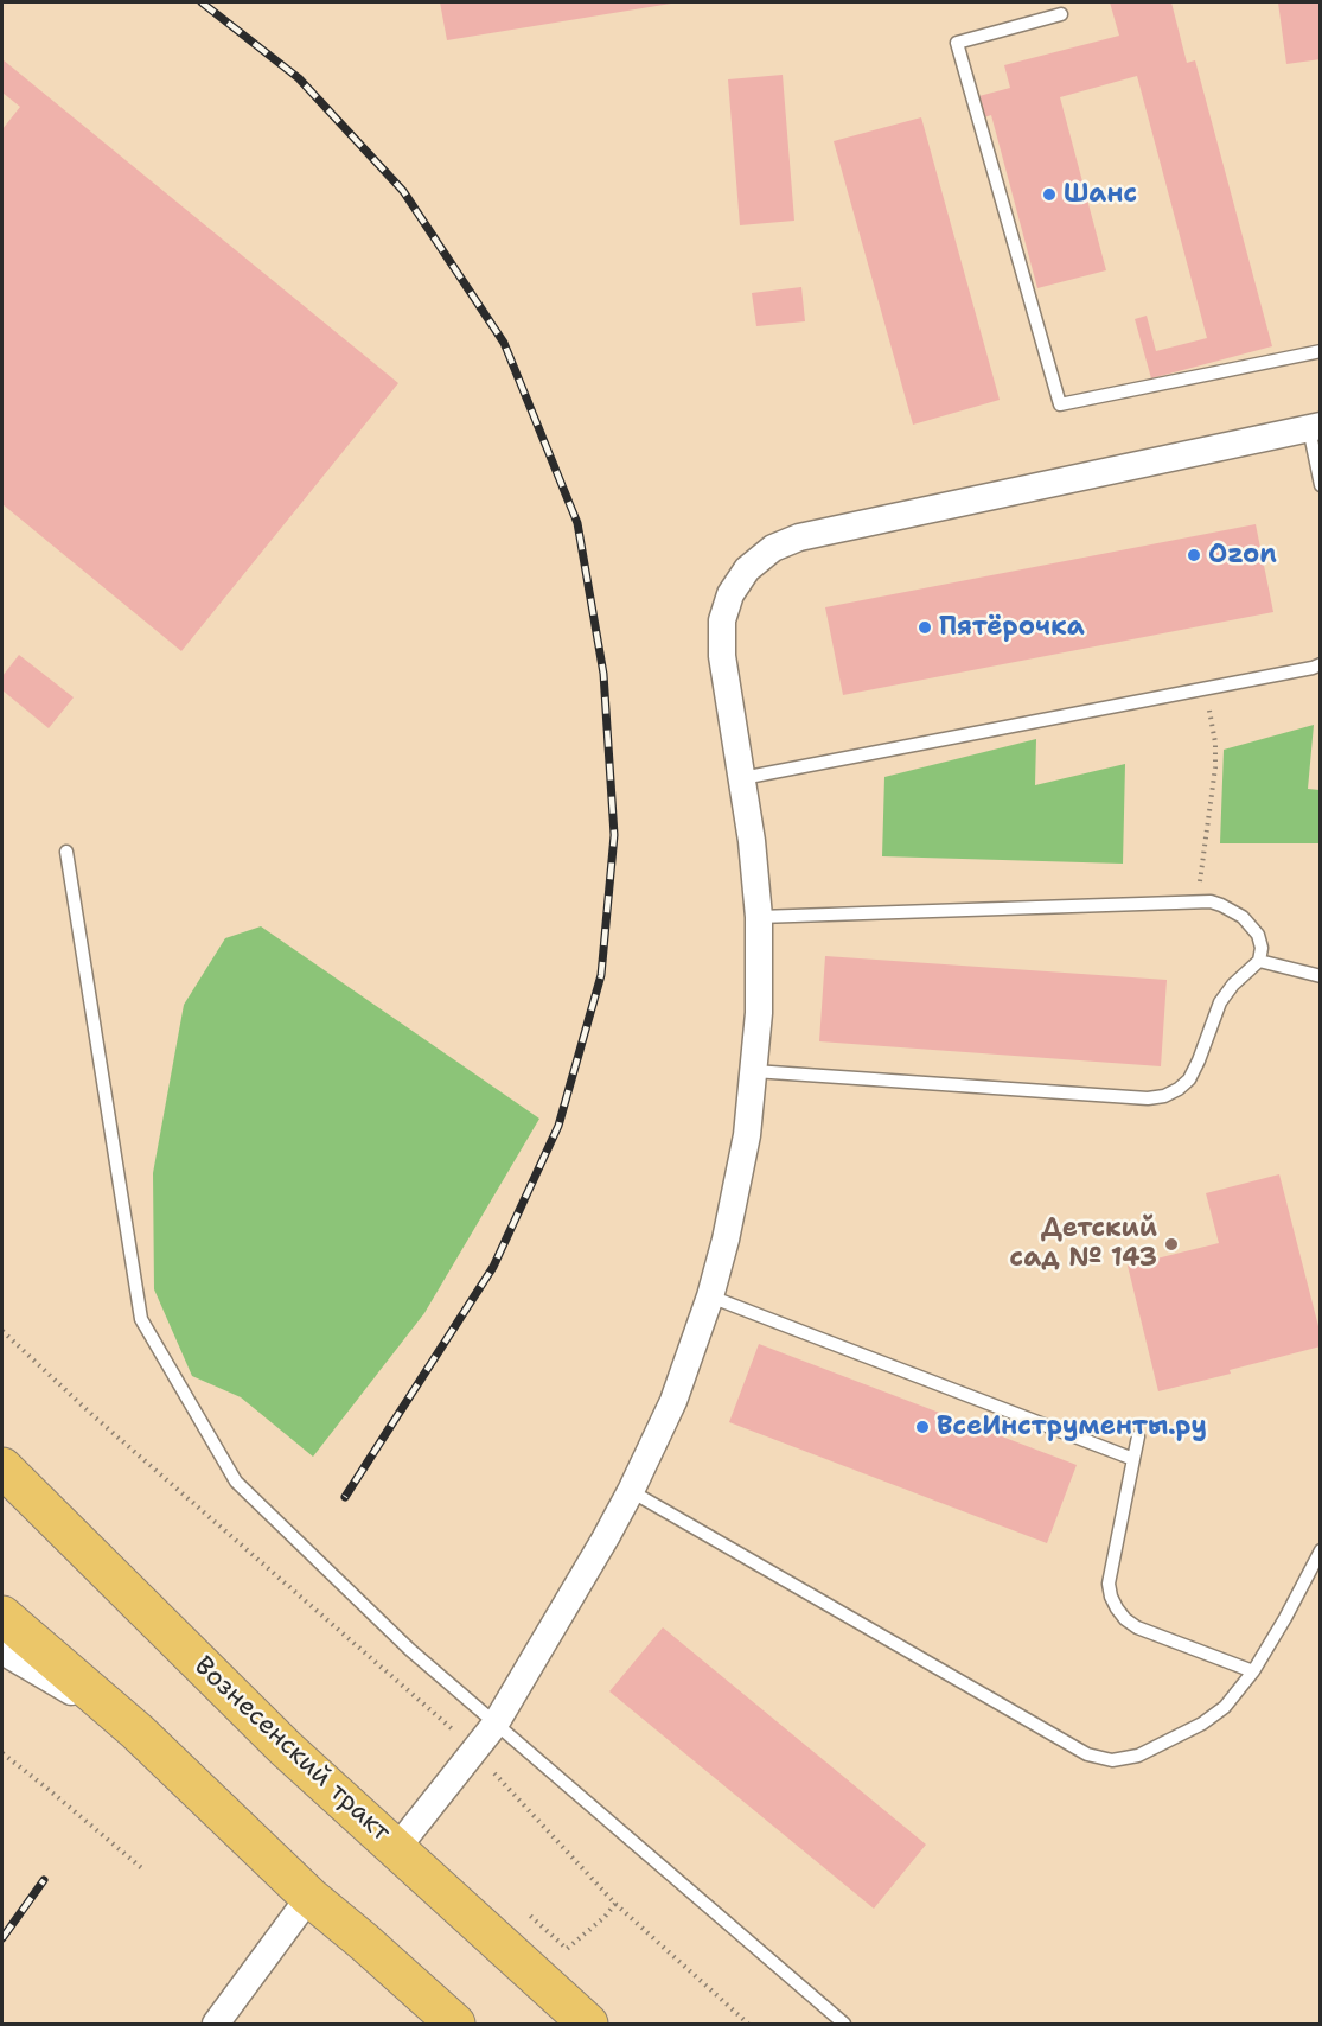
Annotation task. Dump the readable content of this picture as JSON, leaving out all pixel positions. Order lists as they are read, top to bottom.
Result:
{
  "streets": {
    "main road": ["Вознесенский тракт"]
  },
  "places": [
    "Шанс",
    "Ozon",
    "Пятёрочка",
    "Детский сад № 143",
    "ВсеИнструменты.ру"
  ]
}
